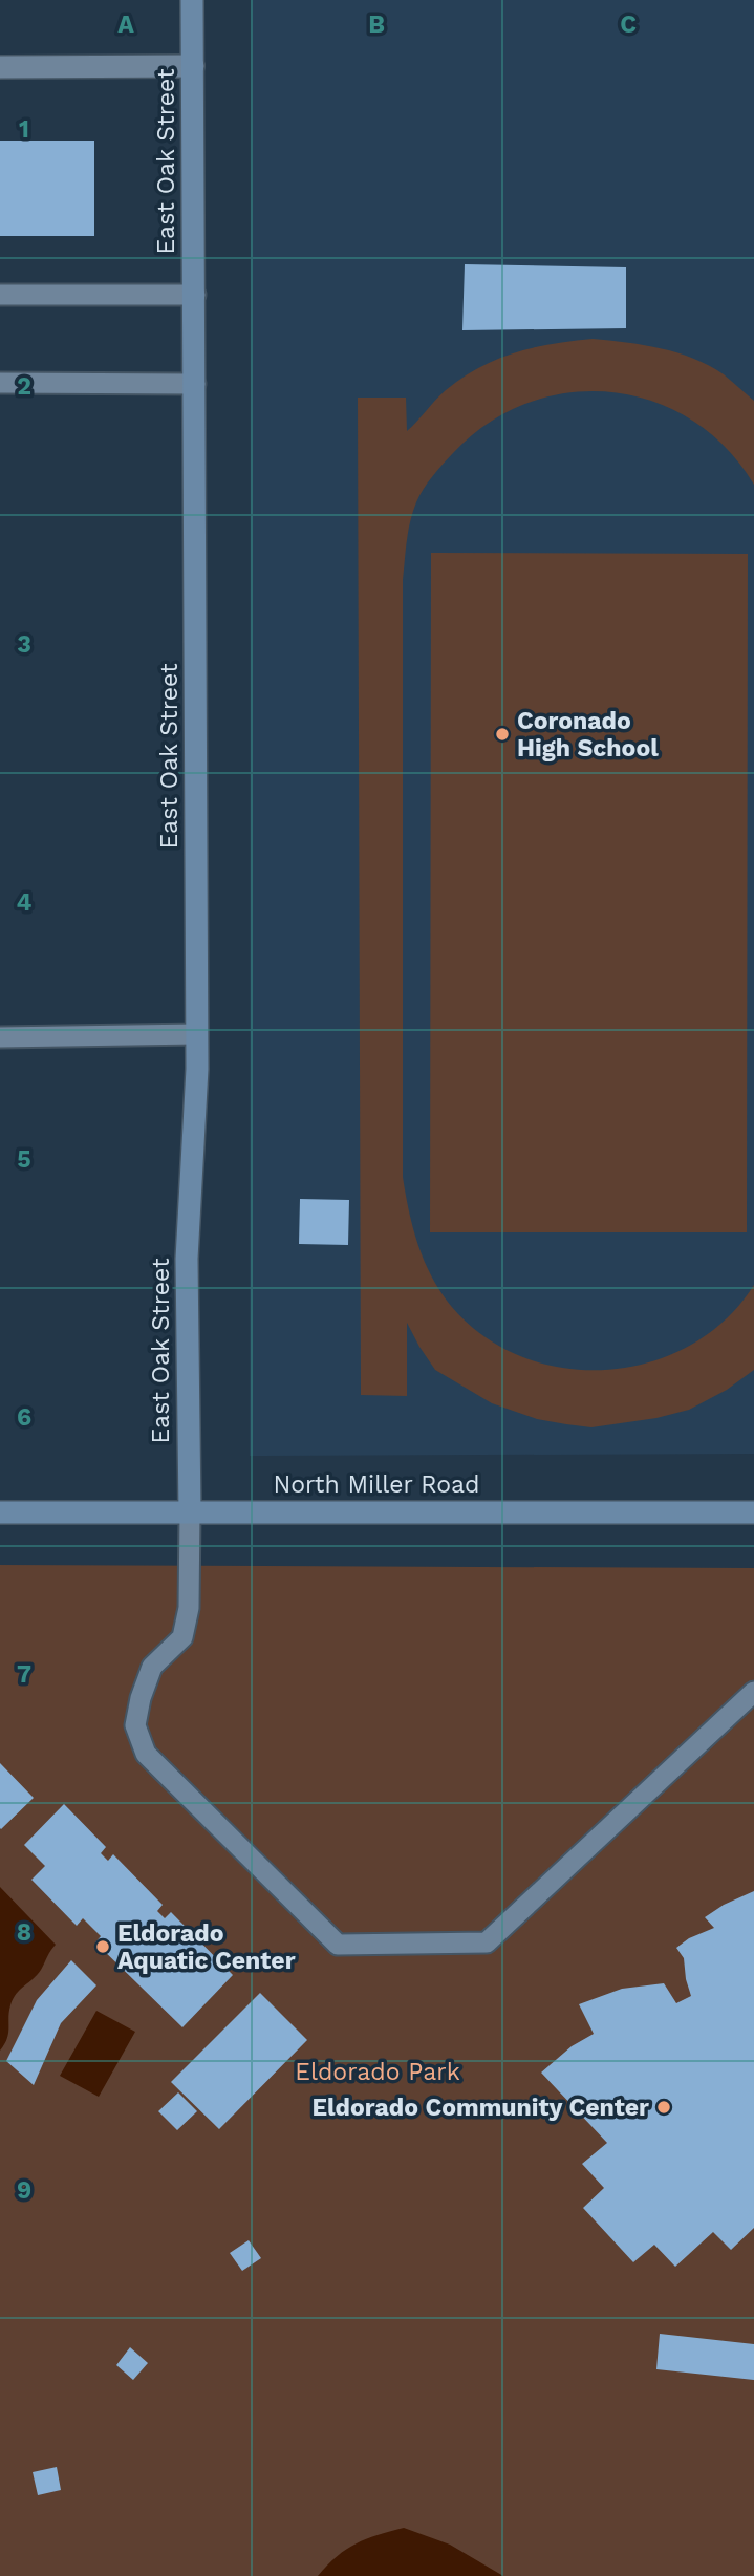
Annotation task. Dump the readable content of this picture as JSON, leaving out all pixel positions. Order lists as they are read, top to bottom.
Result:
{
  "streets": {
    "street": ["East Oak Street", "North Miller Road"]
  },
  "crossings": [
    ["East Oak Street", "North Miller Road"]
  ],
  "parks": ["Eldorado Park"],
  "places": ["Coronado High School", "Eldorado Aquatic Center", "Eldorado Community Center"],
  "grid": {
    "columns": ["A", "B", "C"],
    "rows": [
      "1",
      "2",
      "3",
      "4",
      "5",
      "6",
      "7",
      "8",
      "9"
    ]
  }
}
